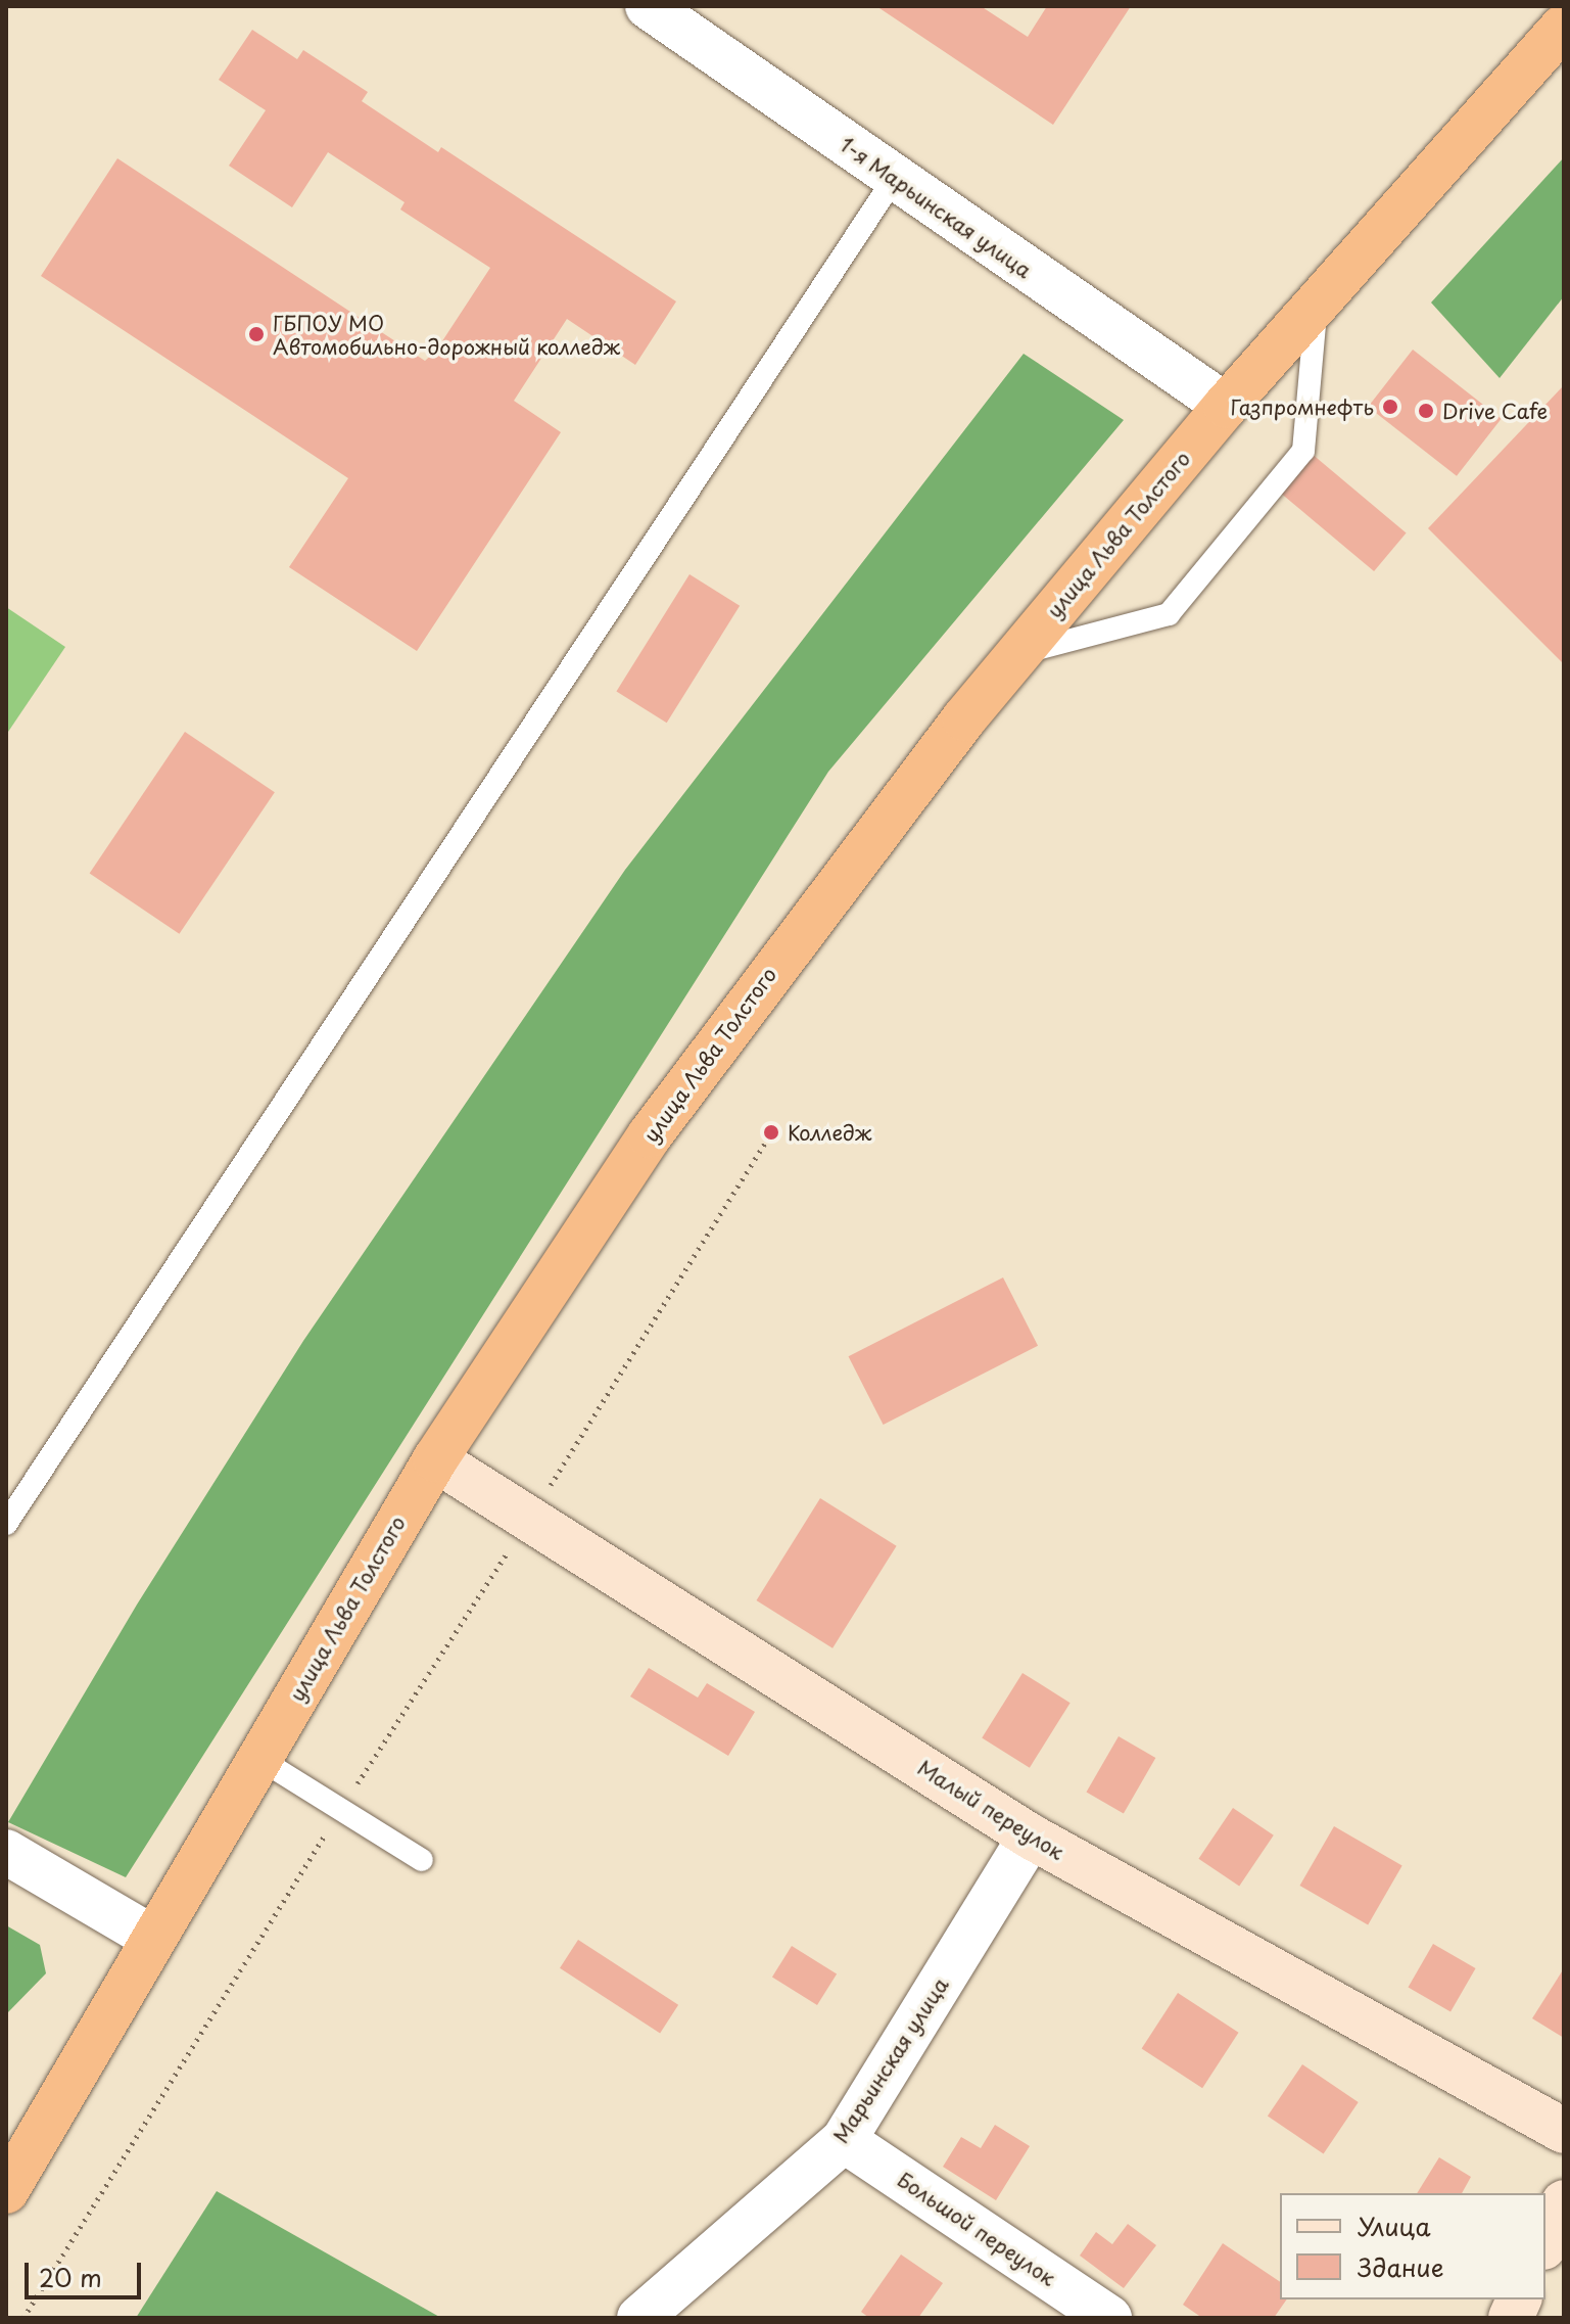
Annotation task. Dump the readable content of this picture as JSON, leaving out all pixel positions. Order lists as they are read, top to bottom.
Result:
{
  "streets": {
    "highway": ["улица Льва Толстого"],
    "street": [
      "1-я Марьинская улица",
      "Малый переулок",
      "Марьинская улица",
      "Большой переулок"
    ]
  },
  "crossings": [
    ["1-я Марьинская улица", "улица Льва Толстого"],
    ["улица Льва Толстого", "Малый переулок"],
    ["Малый переулок", "Марьинская улица"],
    ["Марьинская улица", "Большой переулок"]
  ],
  "places": [
    "ГБПОУ МО Автомобильно-дорожный колледж",
    "Газпромнефть",
    "Drive Cafe",
    "Колледж"
  ],
  "legend": ["Улица", "Здание"],
  "scale_bar": "20 m"
}
